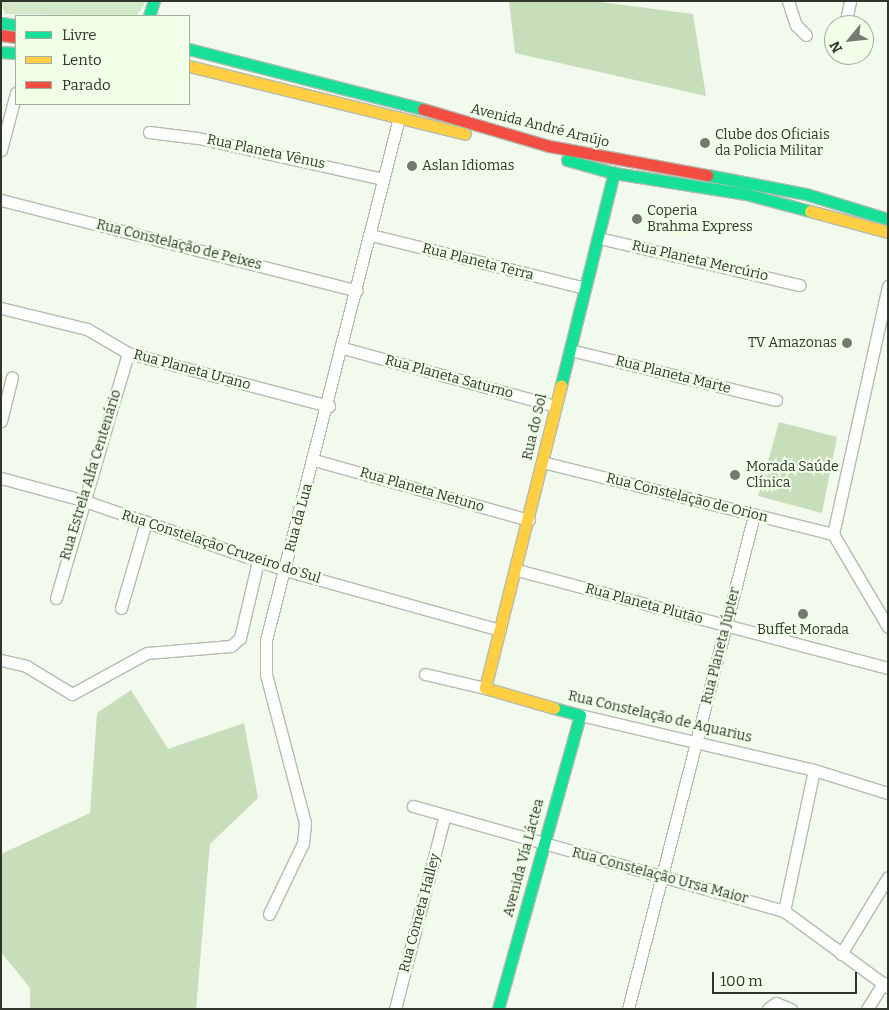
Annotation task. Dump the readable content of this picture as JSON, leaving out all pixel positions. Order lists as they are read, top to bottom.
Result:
{
  "streets": {
    "main road": [
      "Avenida André Araújo",
      "Rua do Sol",
      "Rua Constelação de Aquarius",
      "Avenida Vía Láctea"
    ],
    "street": [
      "Rua Planeta Vênus",
      "Rua Constelação de Peixes",
      "Rua Planeta Mercúrio",
      "Rua Planeta Terra",
      "Rua Planeta Urano",
      "Rua Planeta Marte",
      "Rua Planeta Saturno",
      "Rua Estrela Alfa Centenário",
      "Rua Planeta Netuno",
      "Rua Constelação de Orion",
      "Rua da Lua",
      "Rua Constelação Cruzeiro do Sul",
      "Rua Planeta Plutão",
      "Rua Planeta Júpter",
      "Rua Constelação Ursa Maior",
      "Rua Cometa Halley"
    ]
  },
  "crossings": [
    ["Avenida André Araújo", "Rua do Sol"],
    ["Avenida André Araújo", "Rua da Lua"],
    ["Rua Planeta Vênus", "Rua da Lua"],
    ["Rua Constelação de Peixes", "Rua da Lua"],
    ["Rua Planeta Mercúrio", "Rua do Sol"],
    ["Rua Planeta Terra", "Rua do Sol"],
    ["Rua Planeta Terra", "Rua da Lua"],
    ["Rua Planeta Urano", "Rua Estrela Alfa Centenário"],
    ["Rua Planeta Urano", "Rua da Lua"],
    ["Rua Planeta Marte", "Rua do Sol"],
    ["Rua Planeta Saturno", "Rua do Sol"],
    ["Rua Planeta Saturno", "Rua da Lua"],
    ["Rua do Sol", "Rua Planeta Netuno"],
    ["Rua do Sol", "Rua Constelação de Orion"],
    ["Rua do Sol", "Rua Constelação Cruzeiro do Sul"],
    ["Rua do Sol", "Rua Planeta Plutão"],
    ["Rua do Sol", "Rua Constelação de Aquarius"],
    ["Rua Estrela Alfa Centenário", "Rua Constelação Cruzeiro do Sul"],
    ["Rua Planeta Netuno", "Rua da Lua"],
    ["Rua Constelação de Orion", "Rua Planeta Júpter"],
    ["Rua da Lua", "Rua Constelação Cruzeiro do Sul"],
    ["Rua Planeta Plutão", "Rua Planeta Júpter"],
    ["Rua Planeta Júpter", "Rua Constelação de Aquarius"],
    ["Rua Planeta Júpter", "Rua Constelação Ursa Maior"],
    ["Rua Constelação de Aquarius", "Avenida Vía Láctea"],
    ["Avenida Vía Láctea", "Rua Constelação Ursa Maior"],
    ["Rua Constelação Ursa Maior", "Rua Cometa Halley"]
  ],
  "places": [
    "Clube dos Oficiais da Policia Militar",
    "Aslan Idiomas",
    "Coperia Brahma Express",
    "TV Amazonas",
    "Morada Saúde Clínica",
    "Buffet Morada"
  ],
  "legend": ["Livre", "Lento", "Parado"],
  "scale_bar": "100 m",
  "north": "bottom left"
}
